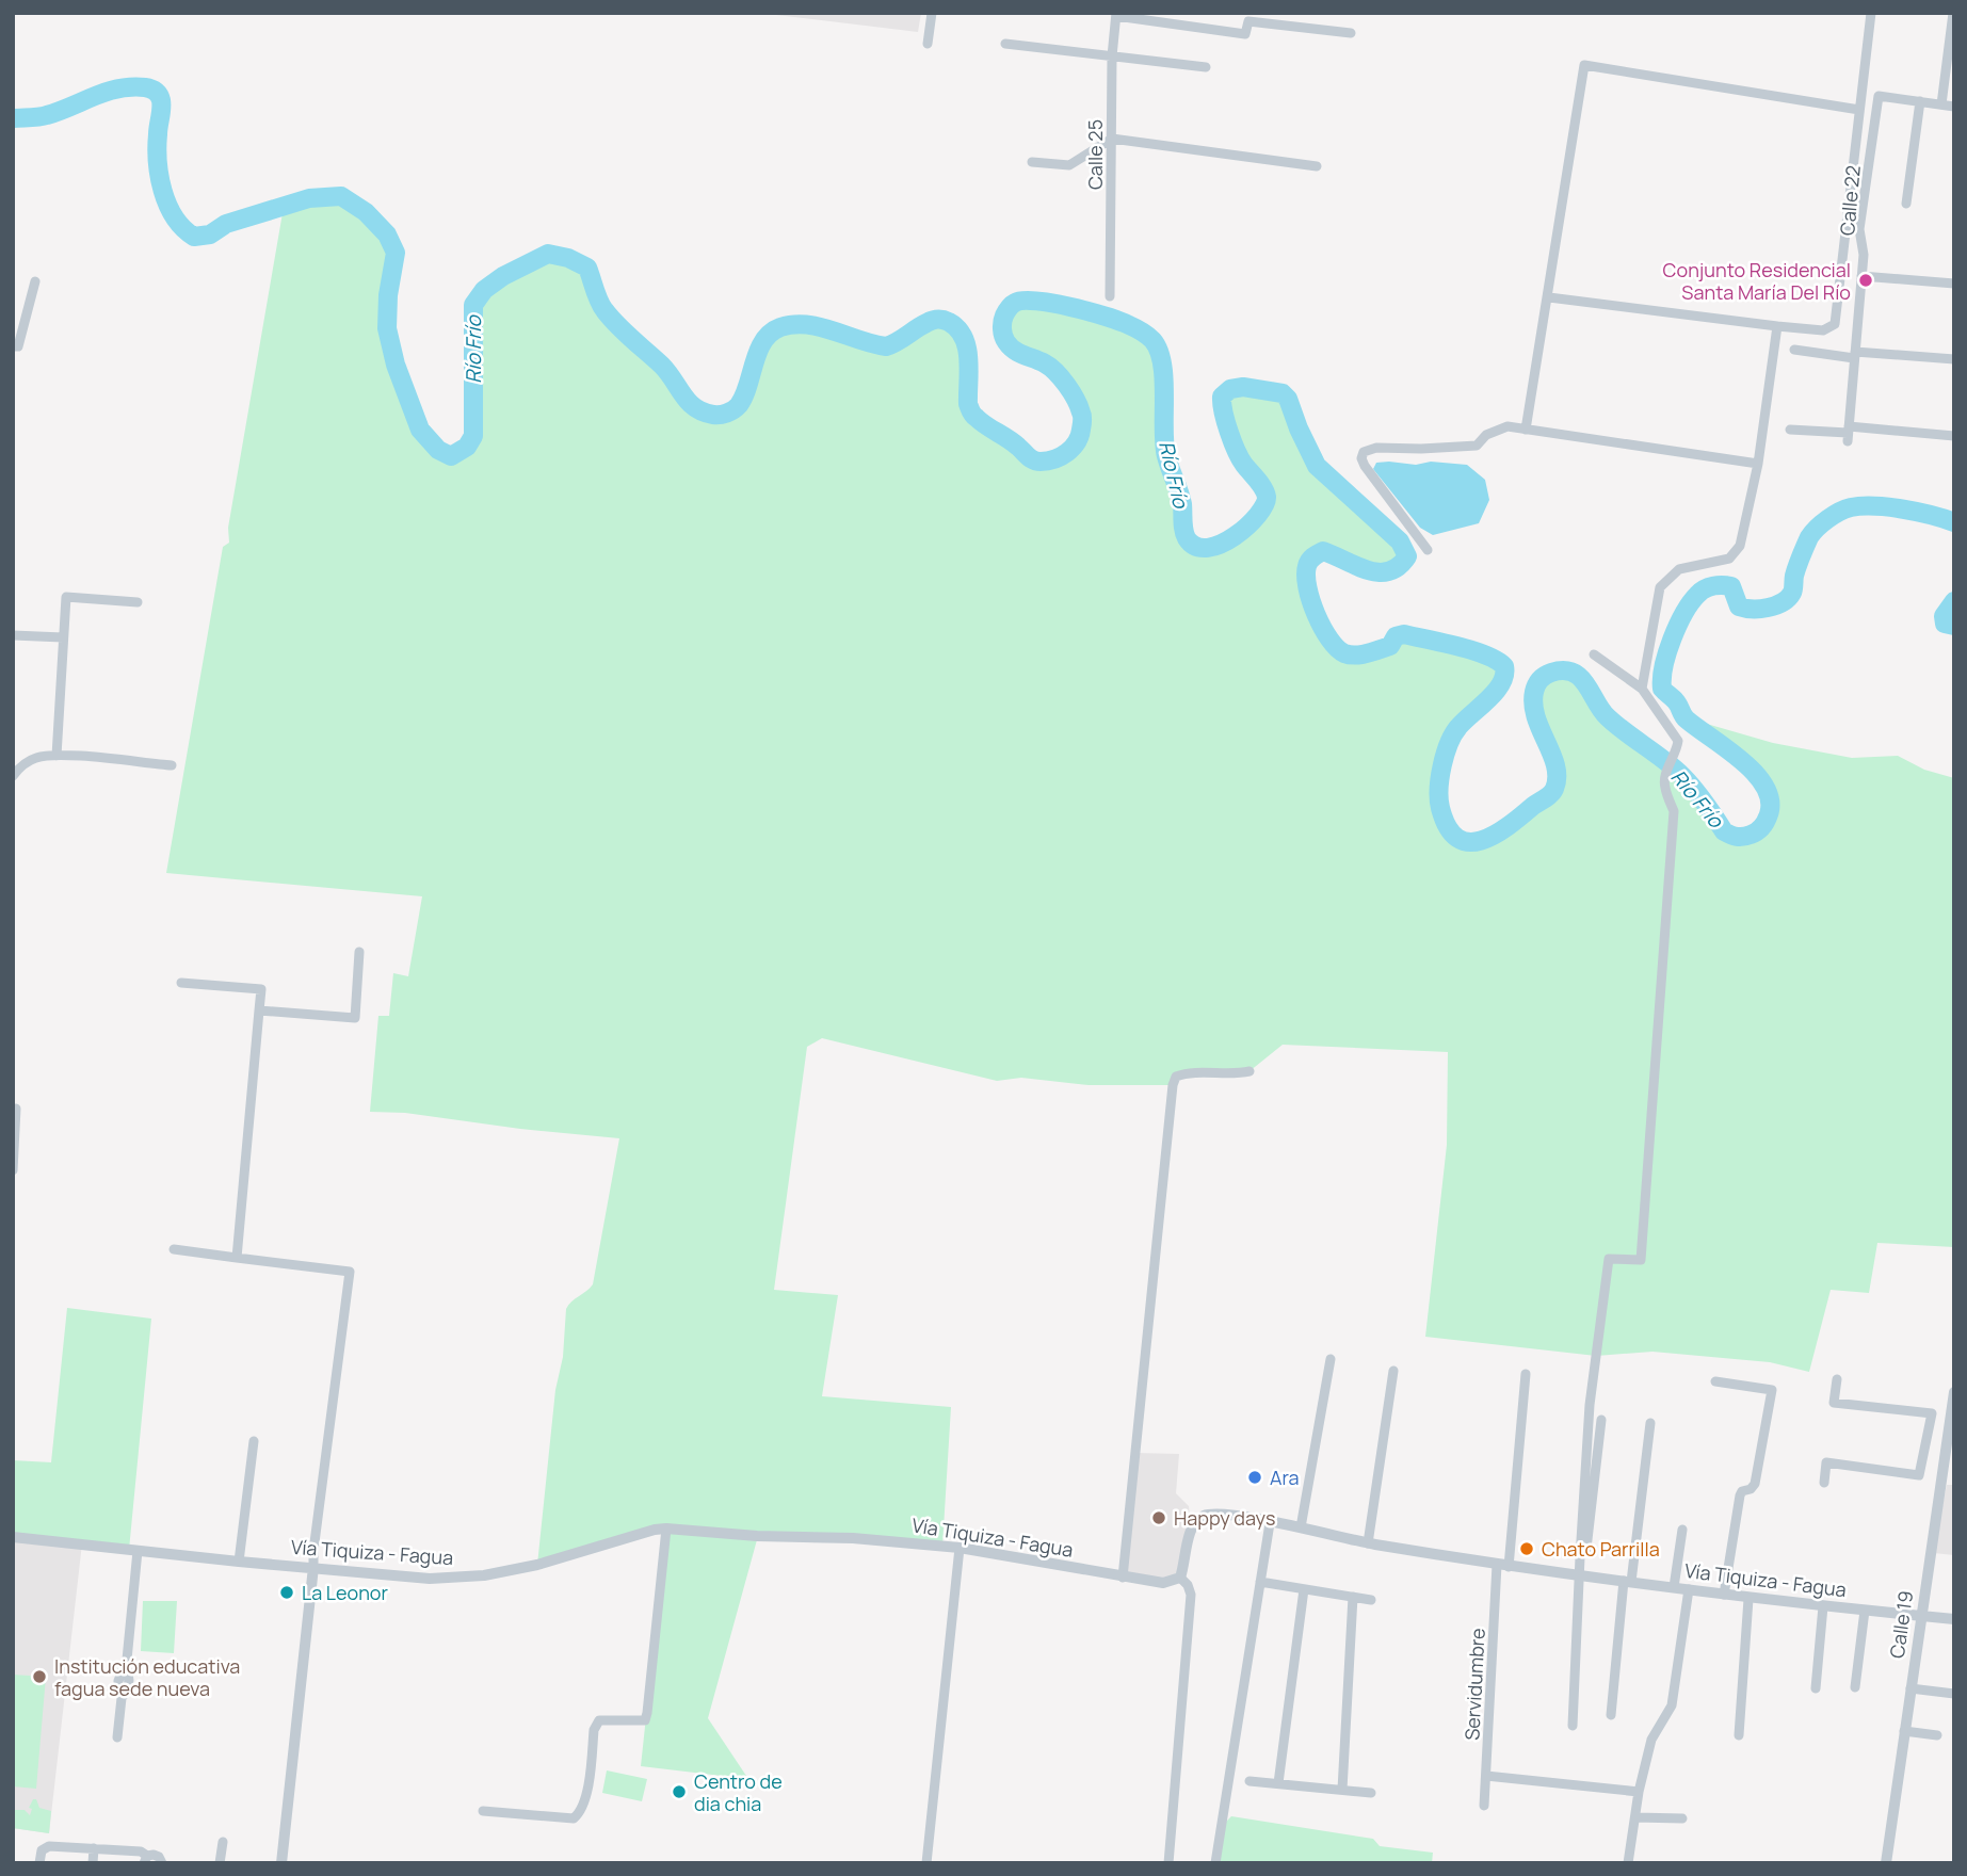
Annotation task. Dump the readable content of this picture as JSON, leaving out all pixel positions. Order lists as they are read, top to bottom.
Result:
{
  "streets": {
    "street": [
      "Calle 25",
      "Calle 22",
      "Vía Tiquiza - Fagua",
      "Calle 19",
      "Servidumbre"
    ]
  },
  "crossings": [
    ["Vía Tiquiza - Fagua", "Calle 19"],
    ["Vía Tiquiza - Fagua", "Servidumbre"]
  ],
  "water": ["Río Frío"],
  "places": [
    "Conjunto Residencial Santa María Del Río",
    "Ara",
    "Happy days",
    "Chato Parrilla",
    "La Leonor",
    "Institución educativa fagua sede nueva",
    "Centro de dia chia"
  ]
}
